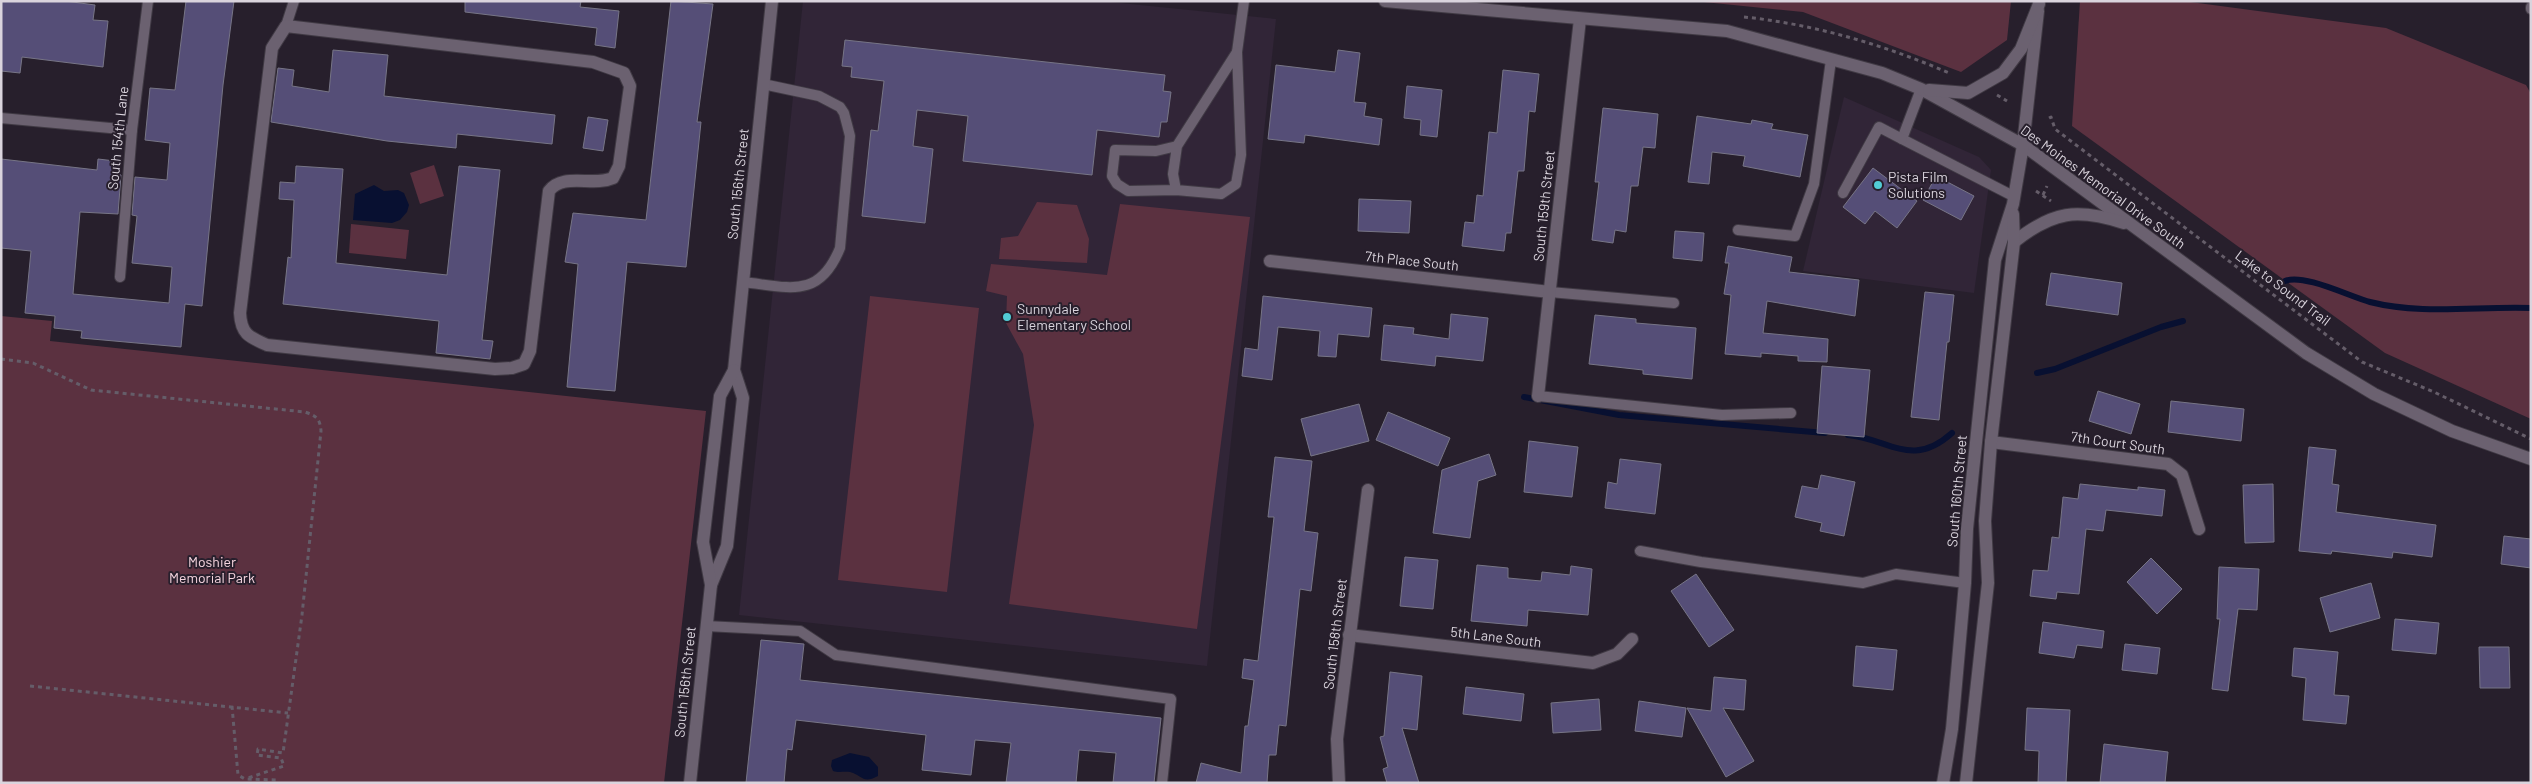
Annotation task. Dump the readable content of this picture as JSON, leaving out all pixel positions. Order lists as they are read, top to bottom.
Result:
{
  "streets": {
    "main road": [
      "South 156th Street",
      "Des Moines Memorial Drive South",
      "South 159th Street",
      "7th Place South",
      "7th Court South",
      "South 160th Street",
      "South 158th Street",
      "5th Lane South"
    ],
    "lane": ["South 154th Lane"],
    "path": ["Lake to Sound Trail"]
  },
  "crossings": [
    ["Des Moines Memorial Drive South", "South 159th Street"],
    ["Des Moines Memorial Drive South", "South 160th Street"],
    ["South 159th Street", "7th Place South"],
    ["7th Court South", "South 160th Street"],
    ["South 158th Street", "5th Lane South"]
  ],
  "parks": ["Moshier Memorial Park"],
  "places": ["Pista Film Solutions", "Sunnydale Elementary School"]
}
